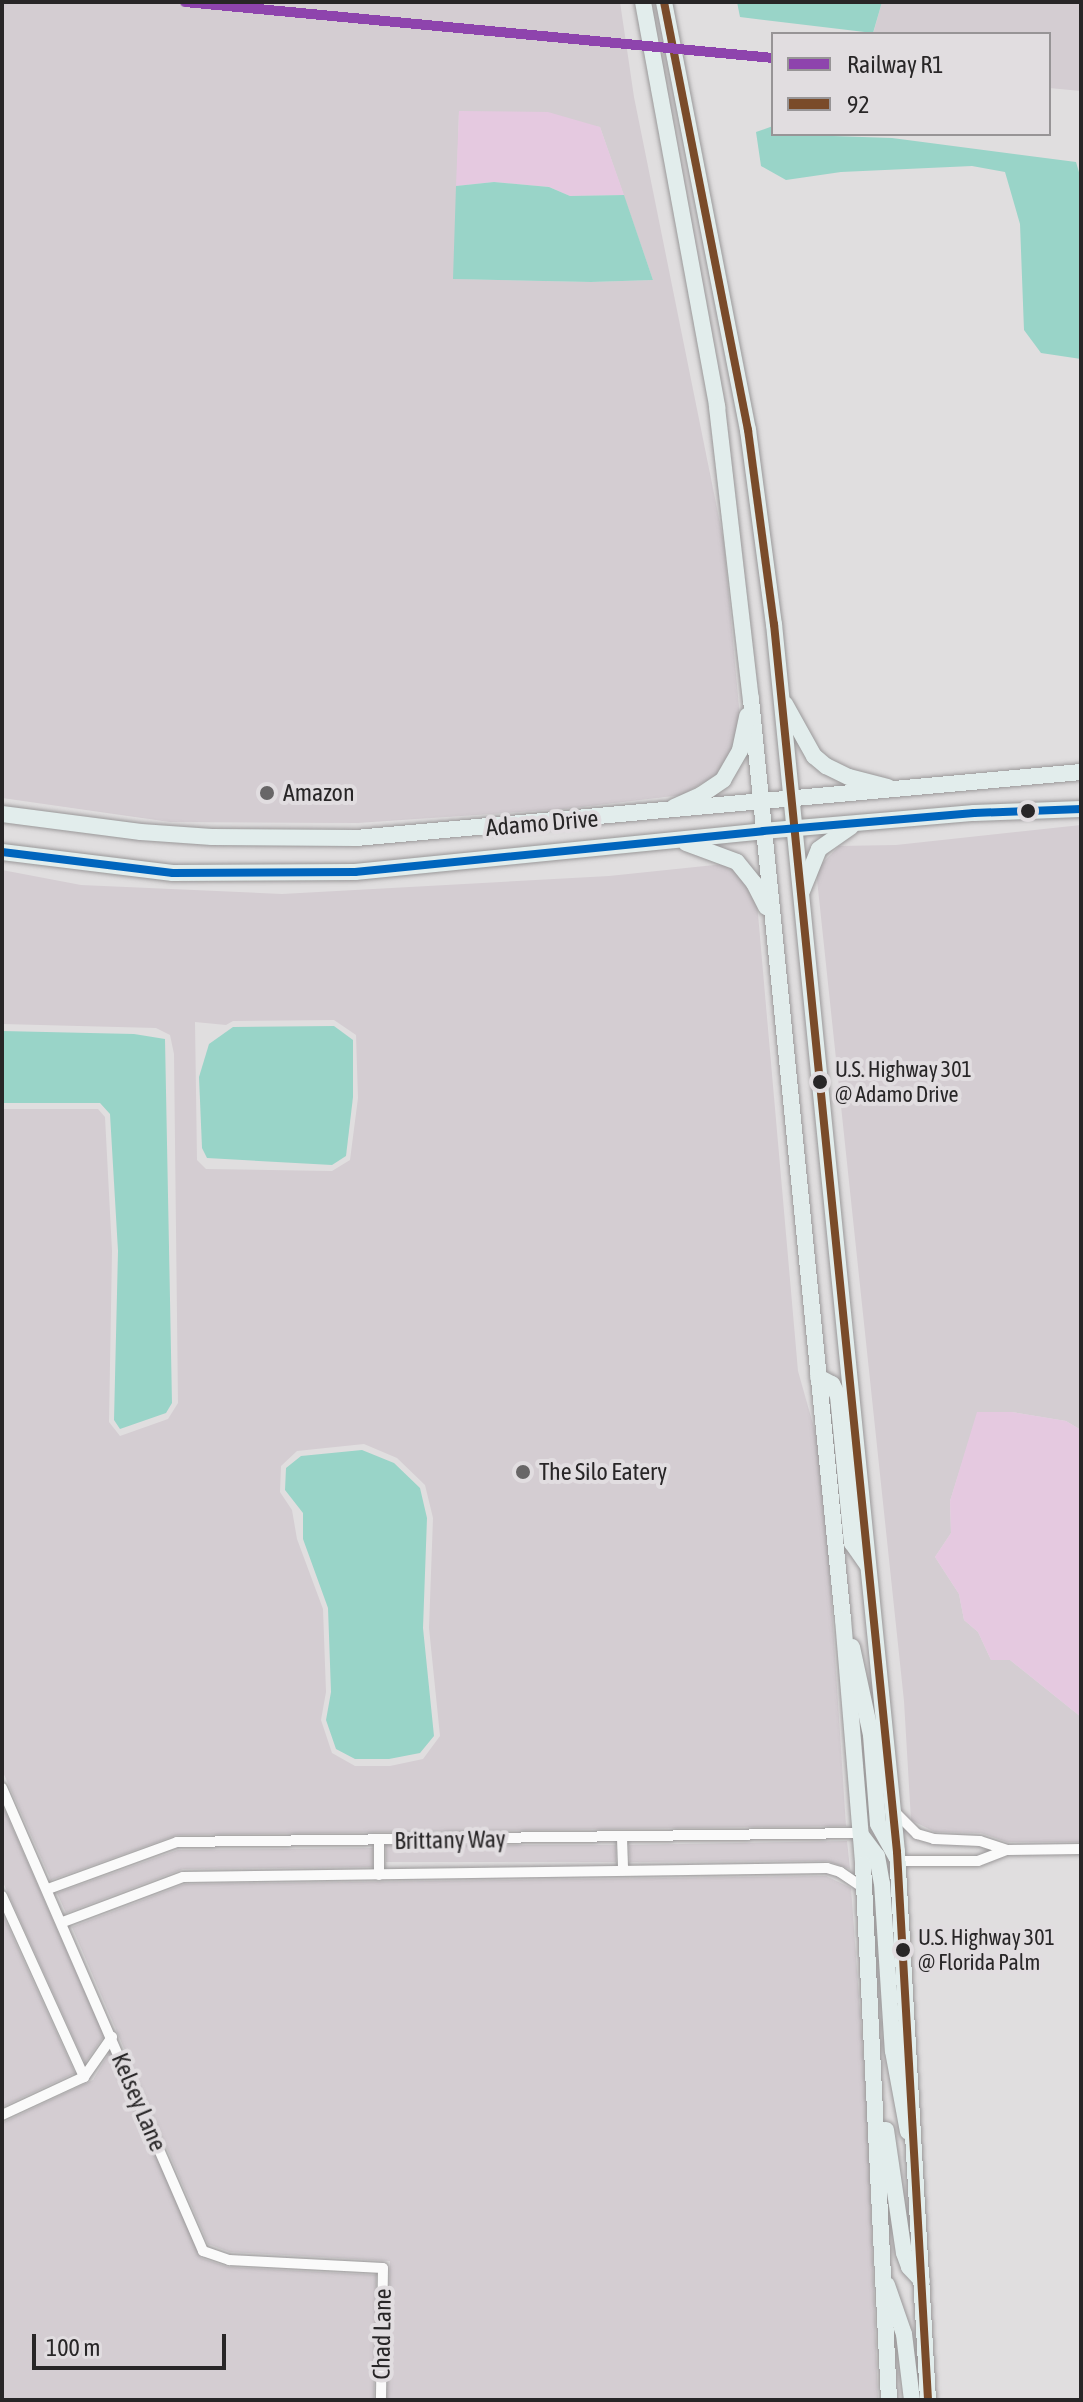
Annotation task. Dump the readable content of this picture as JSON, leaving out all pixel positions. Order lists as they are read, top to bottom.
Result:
{
  "streets": {
    "main road": ["Adamo Drive"],
    "street": ["Brittany Way", "Kelsey Lane", "Chad Lane"]
  },
  "crossings": [
    ["Brittany Way", "Kelsey Lane"],
    ["Kelsey Lane", "Chad Lane"]
  ],
  "places": [
    "Amazon",
    "U.S. Highway 301 @ Adamo Drive",
    "The Silo Eatery",
    "U.S. Highway 301 @ Florida Palm"
  ],
  "lines": ["rail line R1", "transit line 92"],
  "legend": ["Railway R1", "92"],
  "scale_bar": "100 m"
}
